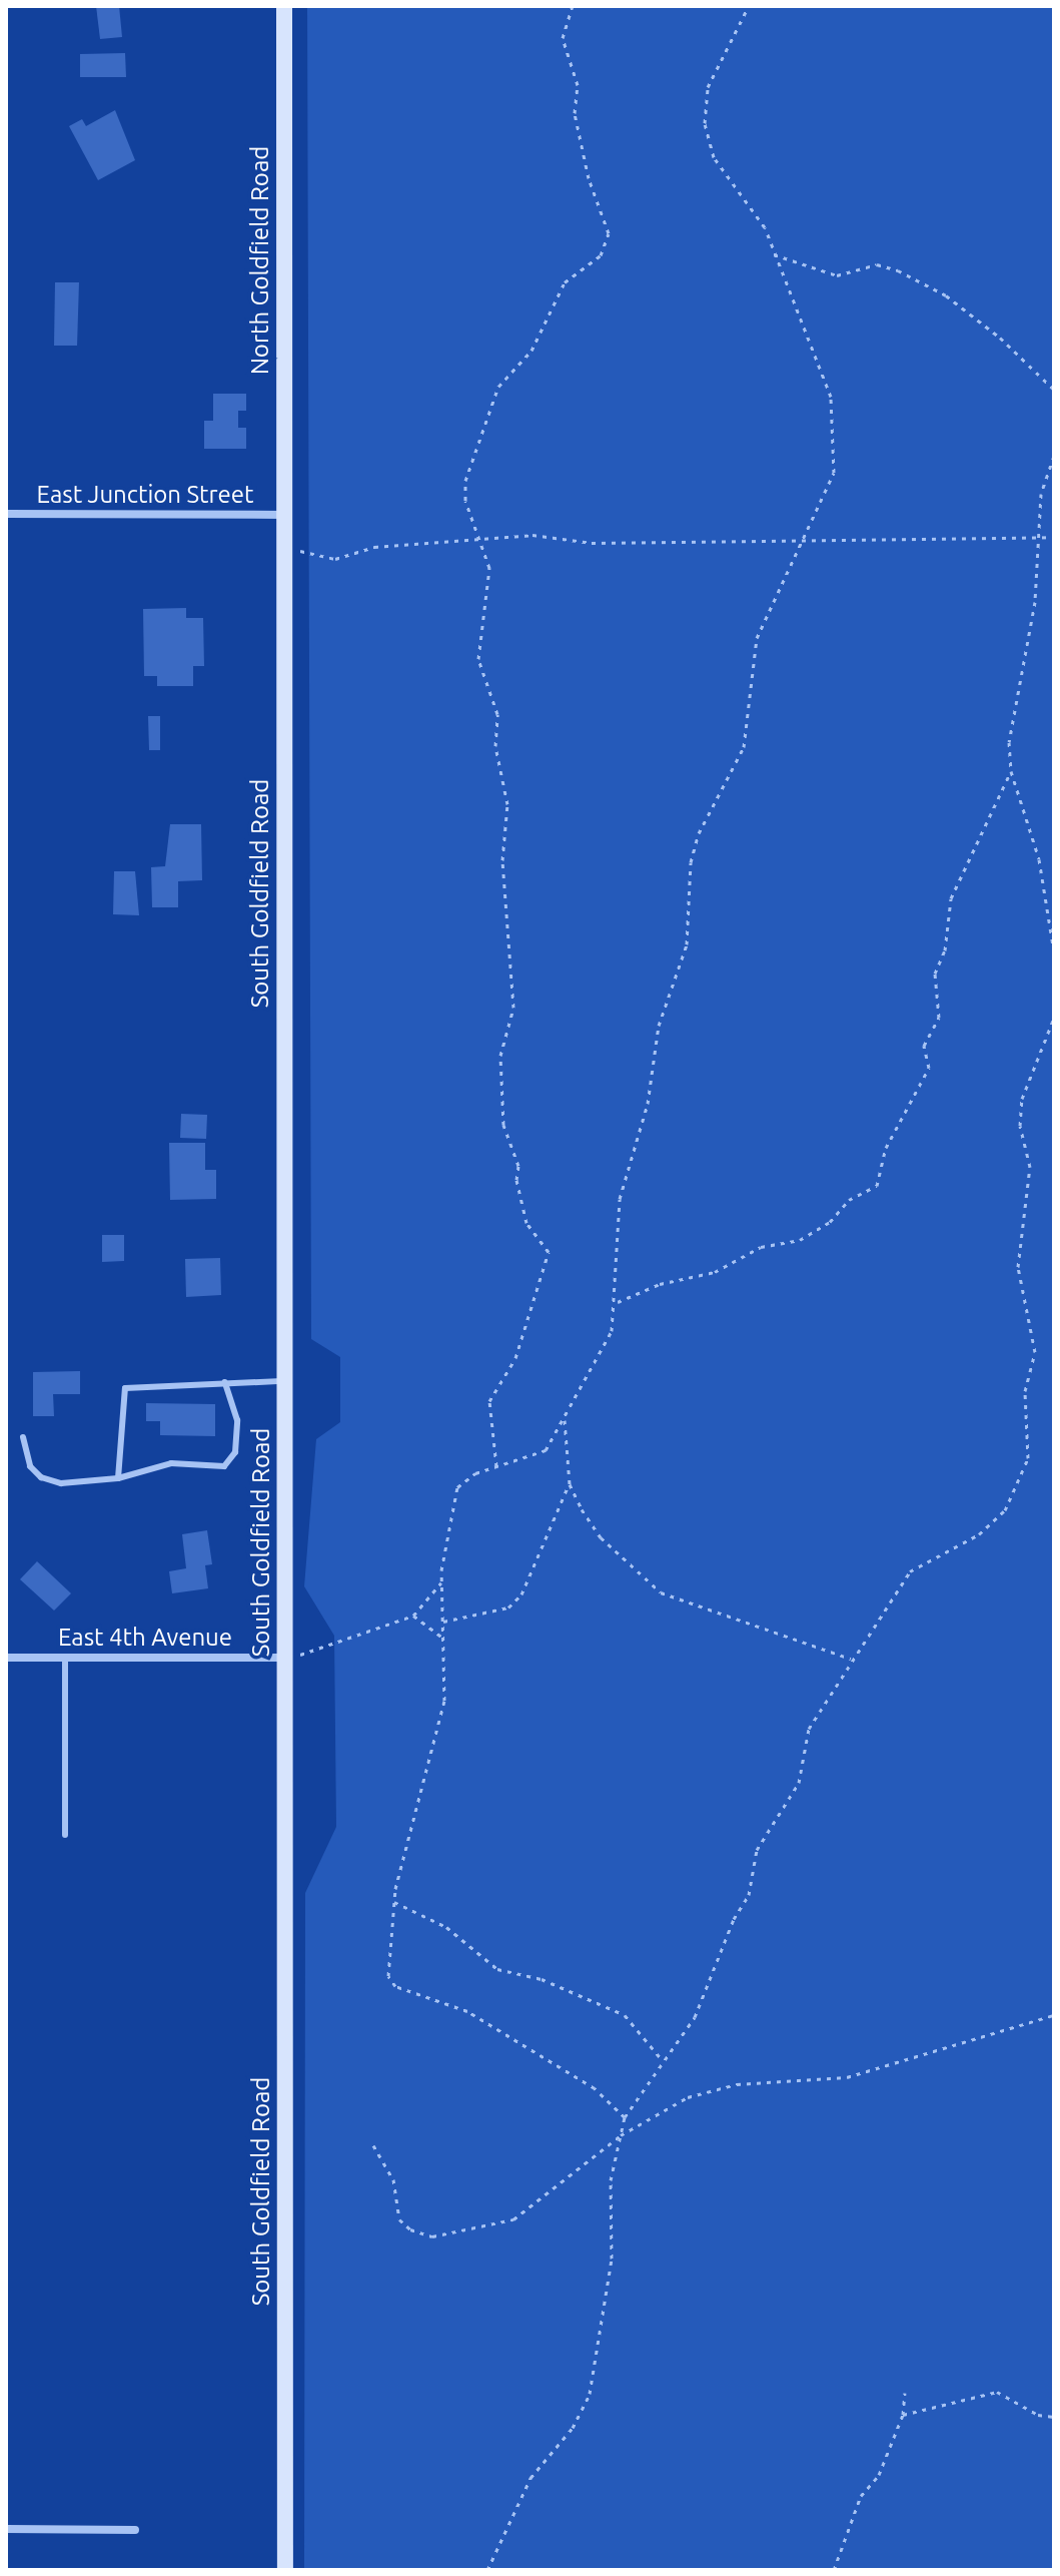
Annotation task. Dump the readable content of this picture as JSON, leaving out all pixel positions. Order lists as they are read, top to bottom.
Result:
{
  "streets": {
    "main road": ["North Goldfield Road", "South Goldfield Road"],
    "street": ["East Junction Street", "East 4th Avenue"]
  },
  "crossings": [
    ["North Goldfield Road", "East Junction Street"],
    ["North Goldfield Road", "South Goldfield Road"],
    ["East Junction Street", "South Goldfield Road"],
    ["South Goldfield Road", "East 4th Avenue"]
  ]
}
